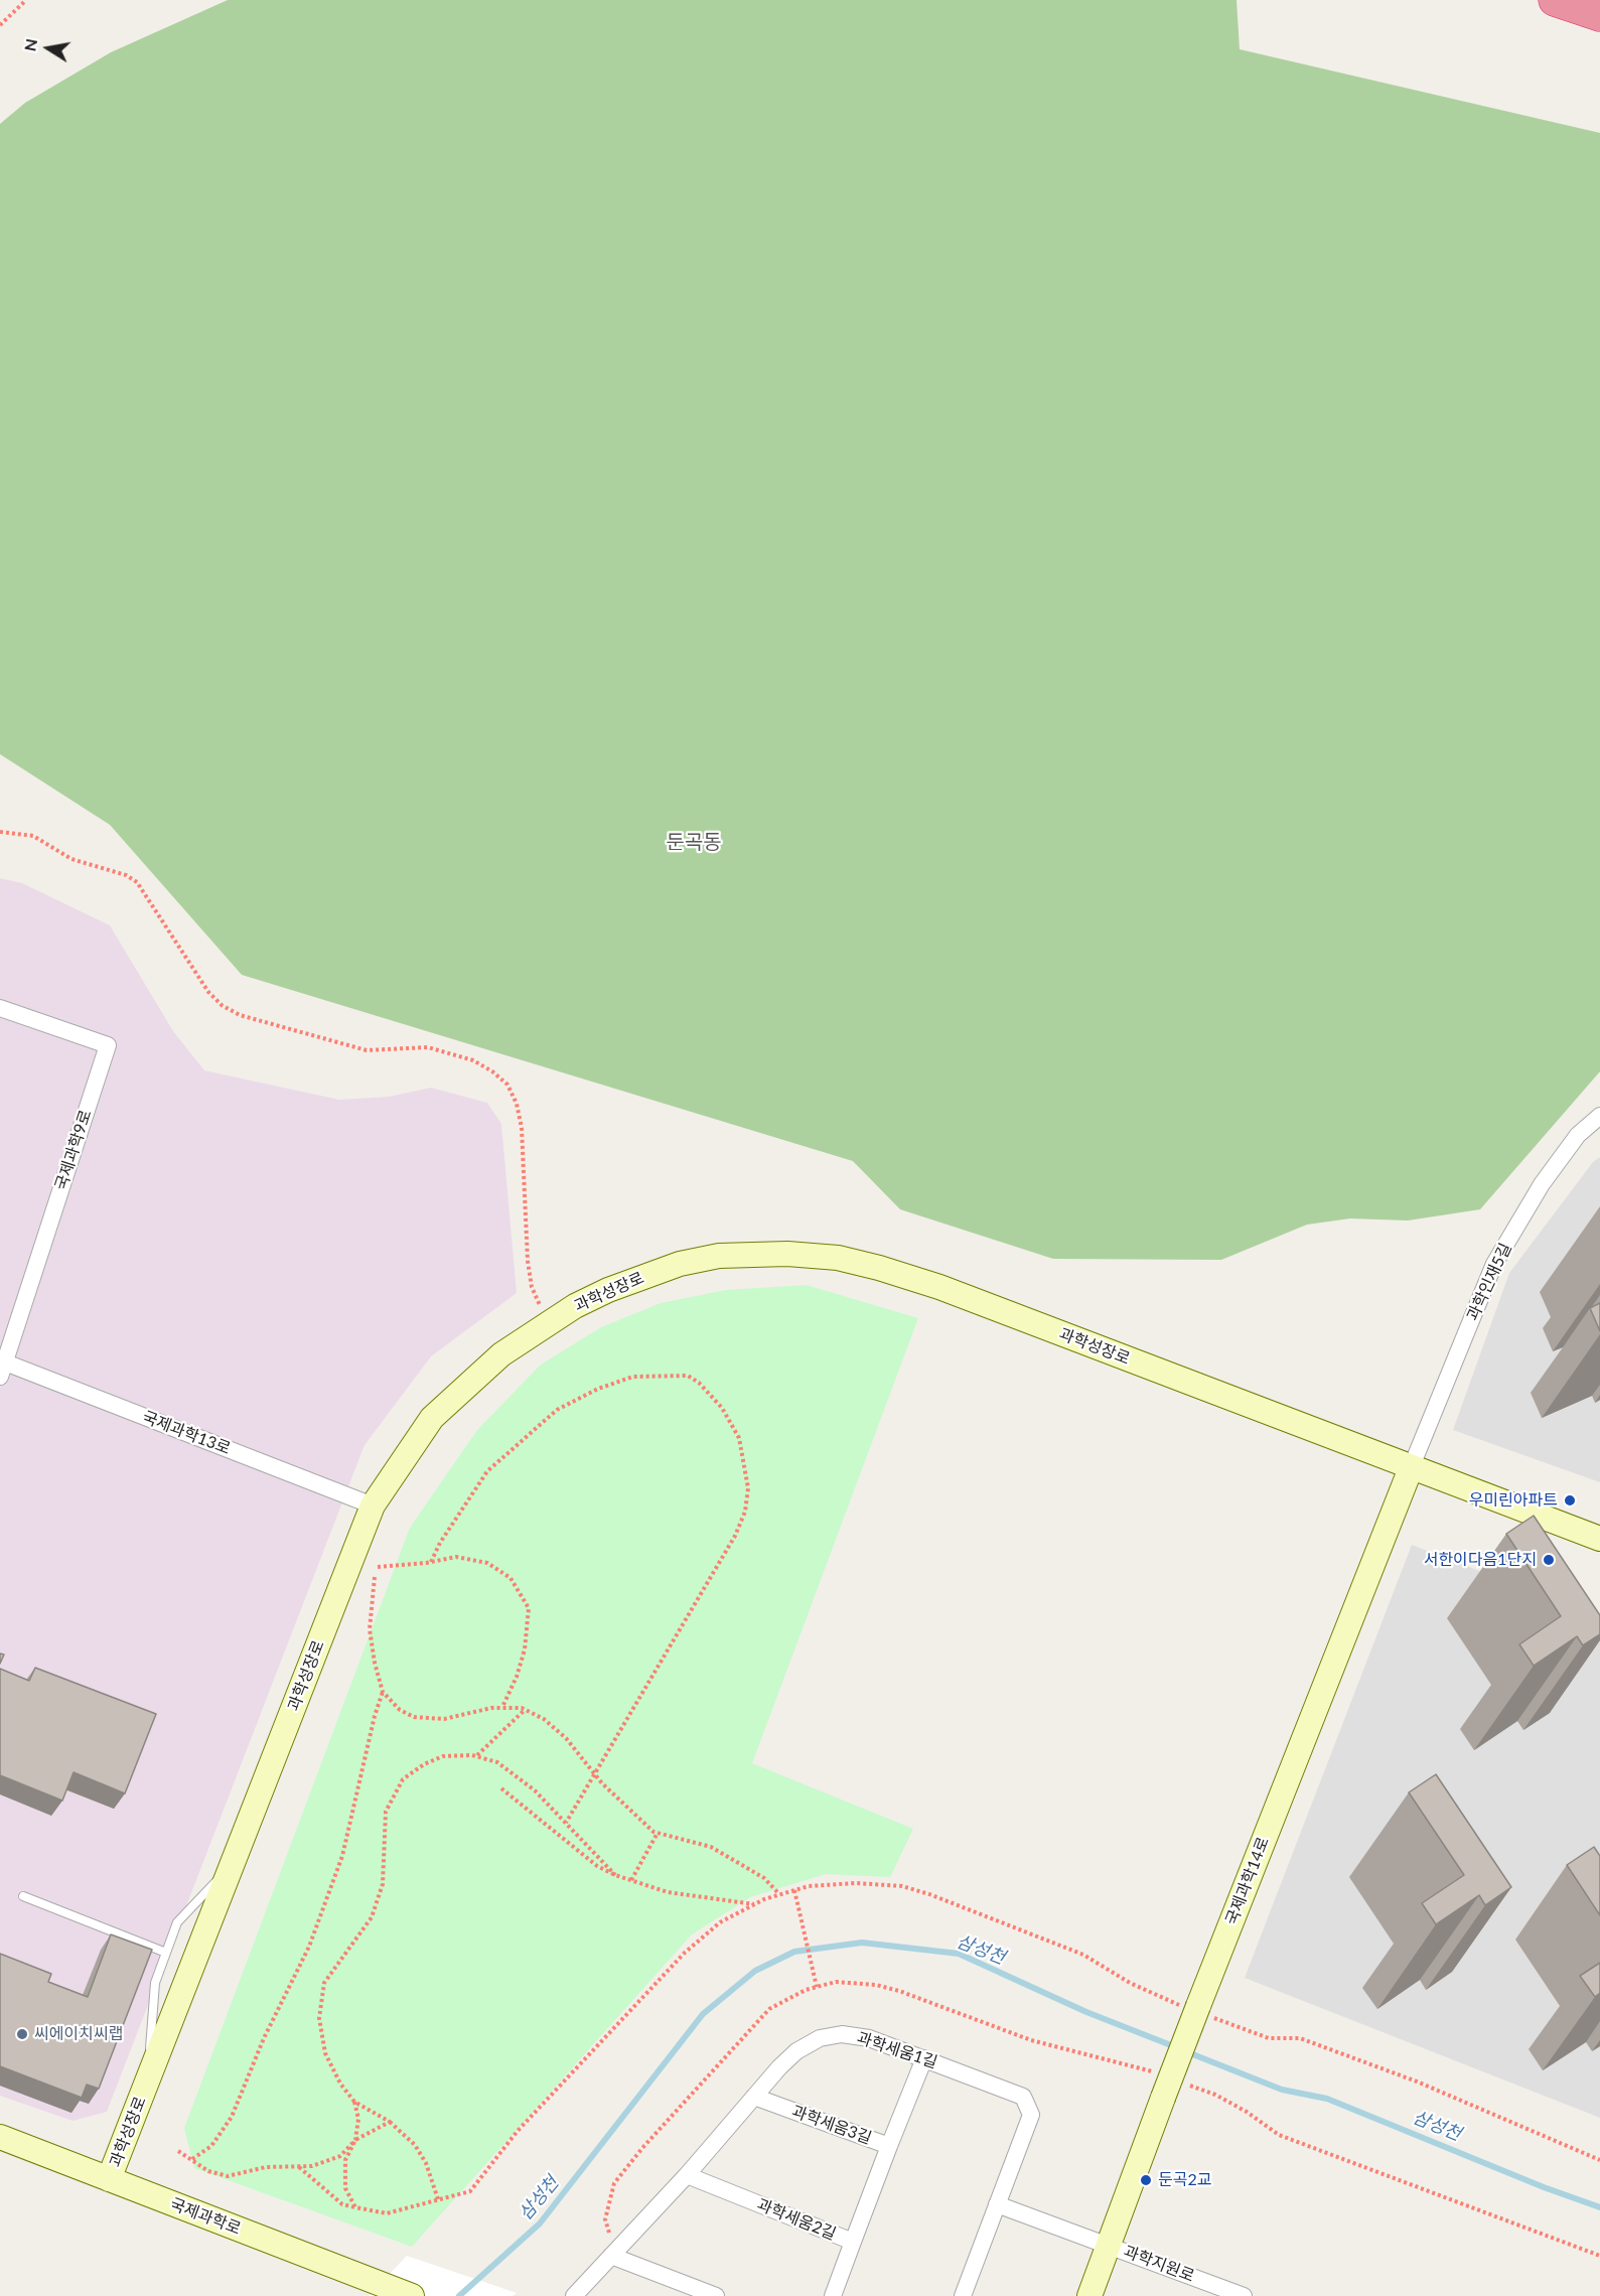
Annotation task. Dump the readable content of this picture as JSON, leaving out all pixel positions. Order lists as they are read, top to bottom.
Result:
{
  "streets": {
    "street": [
      "국제과학9로",
      "과학인재5길",
      "과학성장로",
      "국제과학13로",
      "국제과학14로",
      "과학세움1길",
      "과학세움3길",
      "국제과학로",
      "과학세움2길",
      "과학지원로"
    ]
  },
  "crossings": [
    ["국제과학9로", "국제과학13로"],
    ["과학인재5길", "과학성장로"],
    ["과학인재5길", "국제과학14로"],
    ["과학성장로", "국제과학13로"],
    ["과학성장로", "국제과학14로"],
    ["과학성장로", "국제과학로"],
    ["국제과학14로", "과학지원로"],
    ["과학세움1길", "과학세움3길"],
    ["과학세움1길", "과학세움2길"],
    ["과학세움1길", "과학지원로"]
  ],
  "districts": ["둔곡동"],
  "water": ["삼성천"],
  "places": [
    "우미린아파트",
    "서한이다음1단지",
    "씨에이치씨랩",
    "둔곡2교"
  ],
  "north": "left"
}
